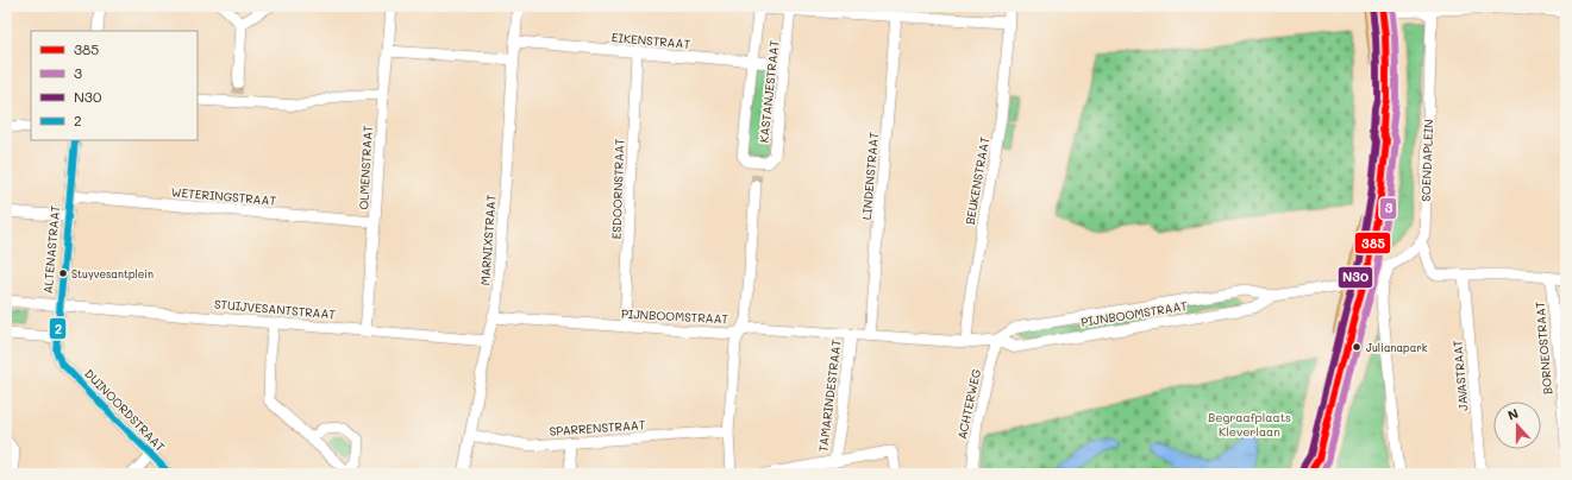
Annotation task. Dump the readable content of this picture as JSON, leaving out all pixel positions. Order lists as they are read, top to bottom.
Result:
{
  "streets": {
    "street": [
      "EIKENSTRAAT",
      "KASTANJESTRAAT",
      "SOENDAPLEIN",
      "OLMENSTRAAT",
      "LINDENSTRAAT",
      "BEUKENSTRAAT",
      "ESDOORNSTRAAT",
      "WETERINGSTRAAT",
      "MARNIXSTRAAT",
      "ALTENASTRAAT",
      "STUIJVESANTSTRAAT",
      "PIJNBOOMSTRAAT",
      "BORNEOSTRAAT",
      "JAVASTRAAT",
      "TAMARINDESTRAAT",
      "ACHTERWEG",
      "DUINOORDSTRAAT",
      "SPARRENSTRAAT"
    ]
  },
  "crossings": [
    ["EIKENSTRAAT", "KASTANJESTRAAT"],
    ["EIKENSTRAAT", "ESDOORNSTRAAT"],
    ["EIKENSTRAAT", "MARNIXSTRAAT"],
    ["OLMENSTRAAT", "WETERINGSTRAAT"],
    ["OLMENSTRAAT", "STUIJVESANTSTRAAT"],
    ["LINDENSTRAAT", "PIJNBOOMSTRAAT"],
    ["BEUKENSTRAAT", "PIJNBOOMSTRAAT"],
    ["ESDOORNSTRAAT", "PIJNBOOMSTRAAT"],
    ["WETERINGSTRAAT", "ALTENASTRAAT"],
    ["MARNIXSTRAAT", "STUIJVESANTSTRAAT"],
    ["MARNIXSTRAAT", "PIJNBOOMSTRAAT"],
    ["MARNIXSTRAAT", "SPARRENSTRAAT"],
    ["ALTENASTRAAT", "STUIJVESANTSTRAAT"],
    ["ALTENASTRAAT", "DUINOORDSTRAAT"],
    ["PIJNBOOMSTRAAT", "TAMARINDESTRAAT"],
    ["PIJNBOOMSTRAAT", "ACHTERWEG"]
  ],
  "parks": ["Begraafplaats Kleverlaan"],
  "places": ["Stuyvesantplein", "Julianapark"],
  "lines": [
    "transit line 385",
    "transit line 3",
    "transit line N30",
    "transit line 2"
  ],
  "legend": [
    "385",
    "3",
    "N30",
    "2"
  ],
  "north": "top"
}
